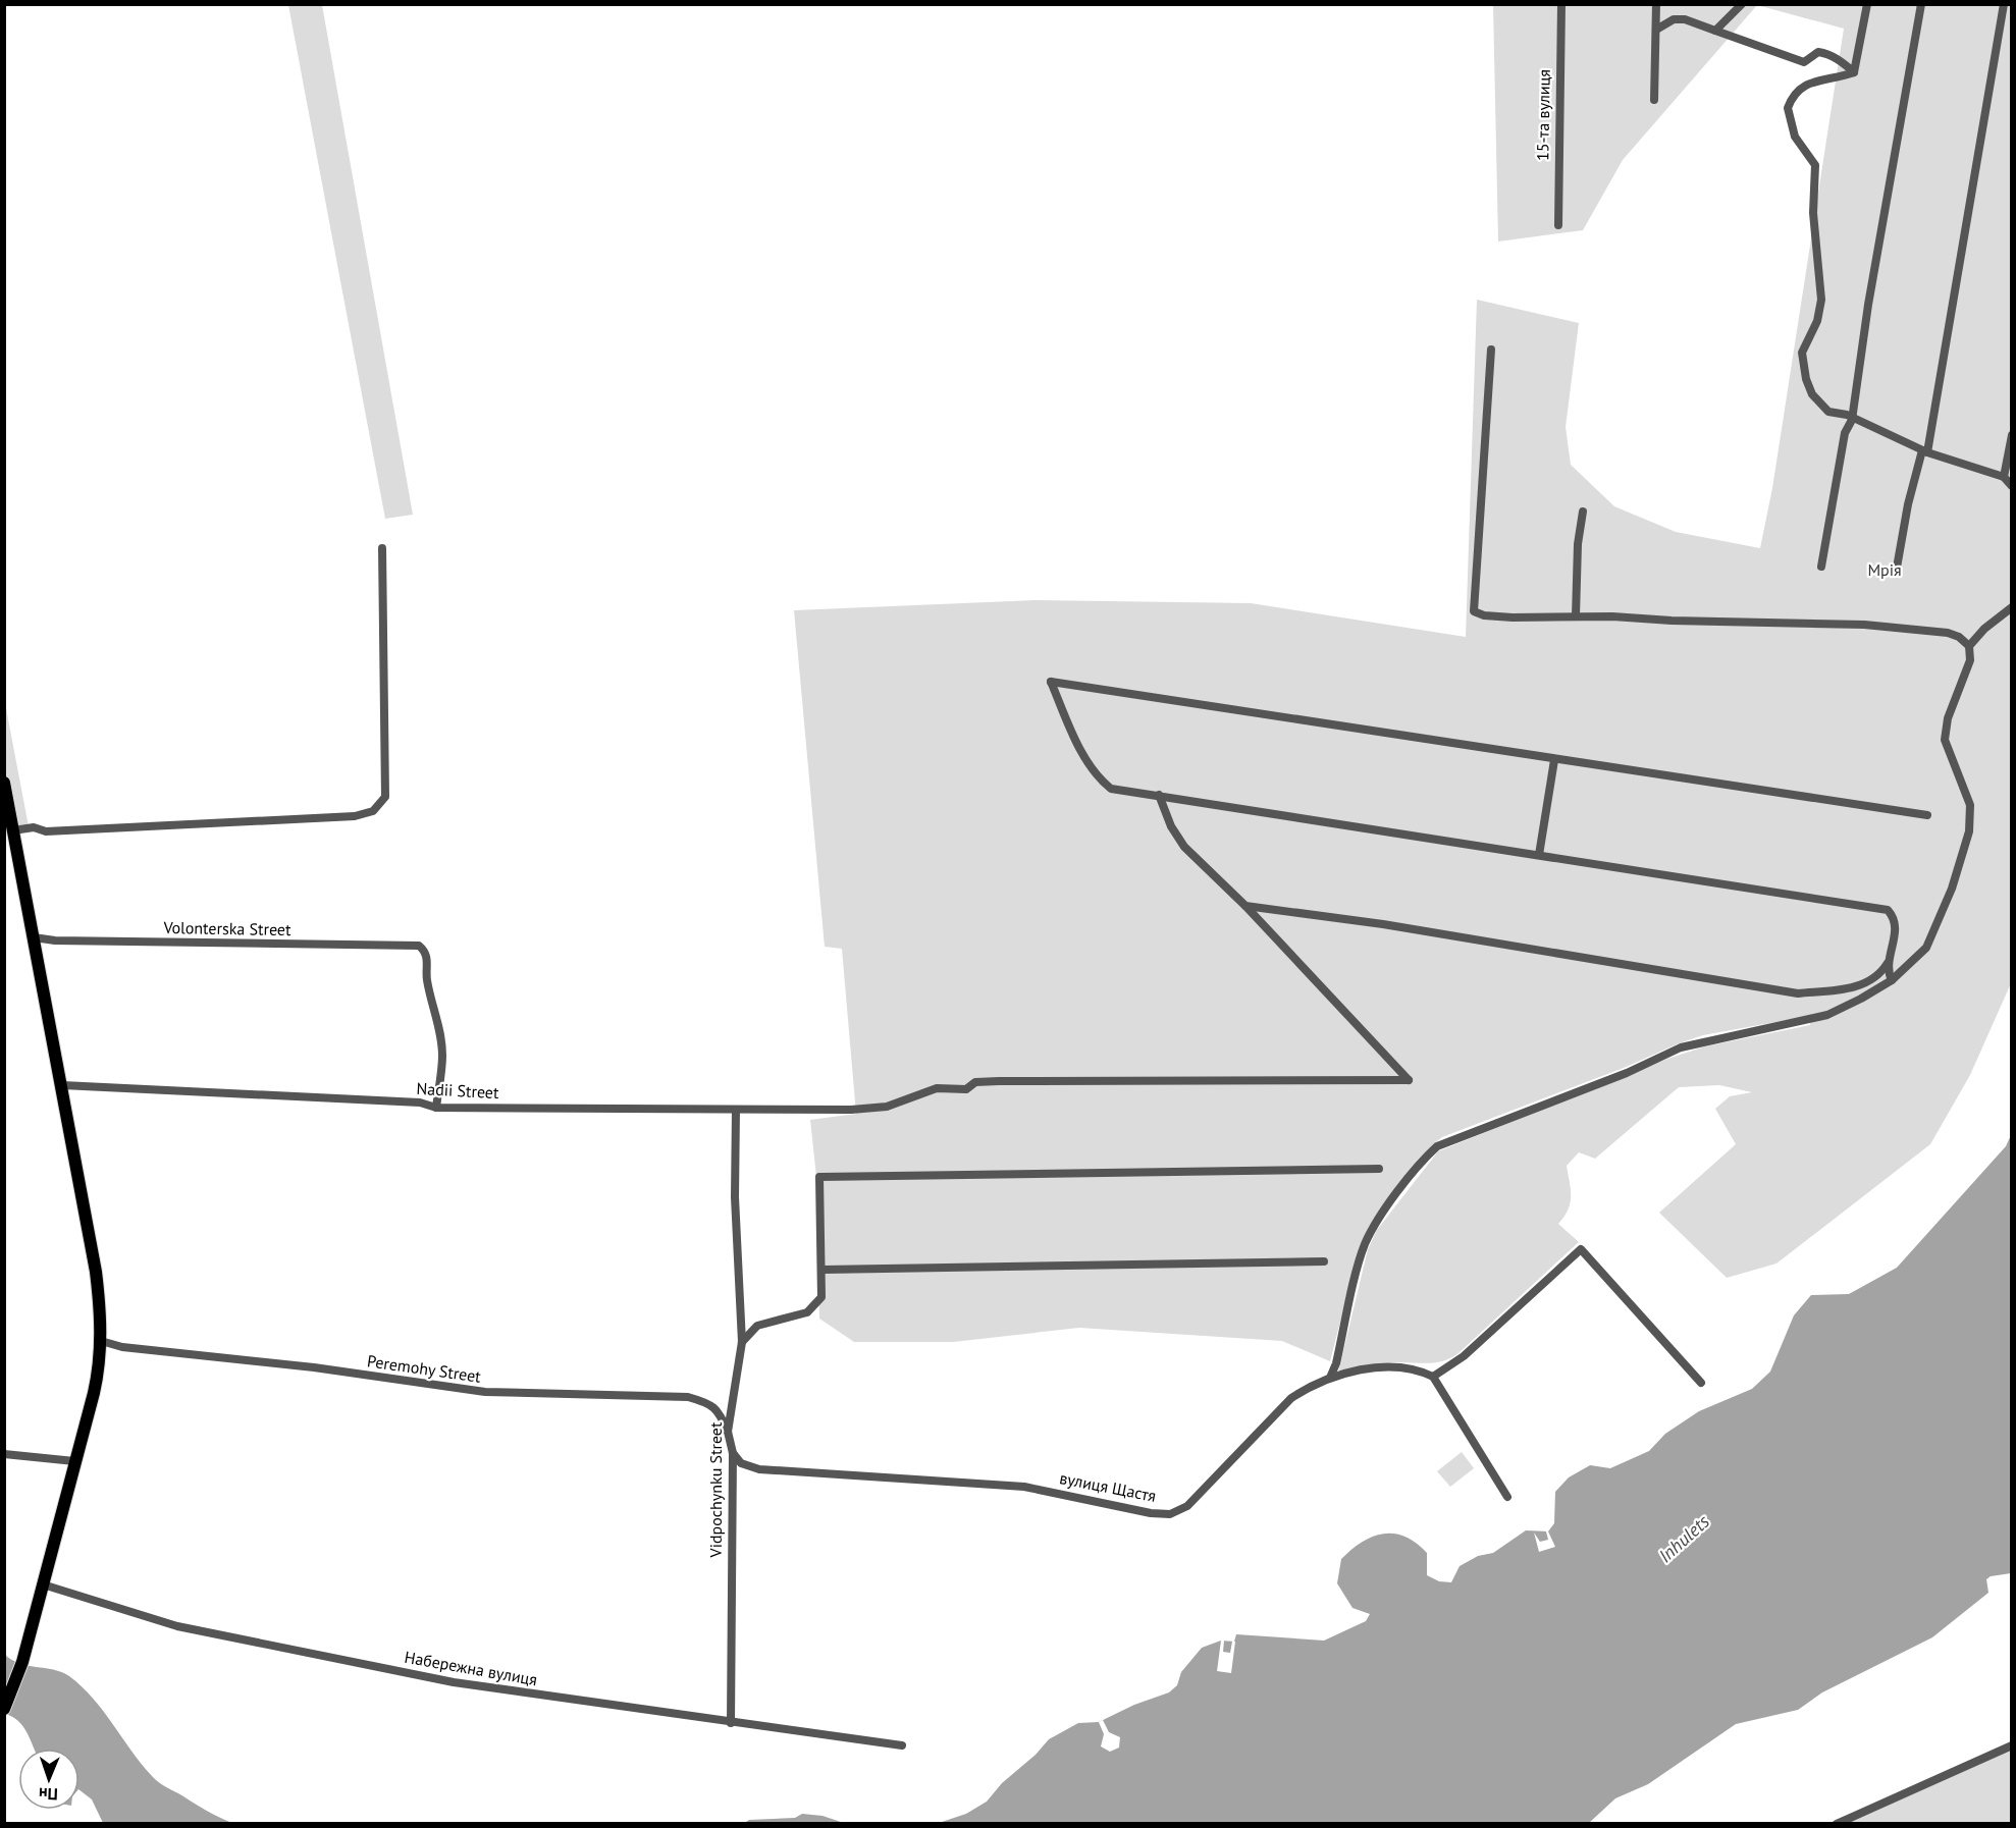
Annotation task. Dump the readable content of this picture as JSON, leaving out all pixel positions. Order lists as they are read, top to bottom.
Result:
{
  "streets": {
    "street": [
      "15-та вулиця",
      "Volonterska Street",
      "Nadii Street",
      "Peremohy Street",
      "вулиця Щастя",
      "Vidpochynku Street",
      "Набережна вулиця"
    ]
  },
  "crossings": [
    ["Volonterska Street", "Nadii Street"],
    ["Nadii Street", "Vidpochynku Street"],
    ["Peremohy Street", "Vidpochynku Street"],
    ["вулиця Щастя", "Vidpochynku Street"],
    ["Vidpochynku Street", "Набережна вулиця"]
  ],
  "water": ["Inhulets"],
  "parks": ["Мрія"],
  "north": "bottom"
}
